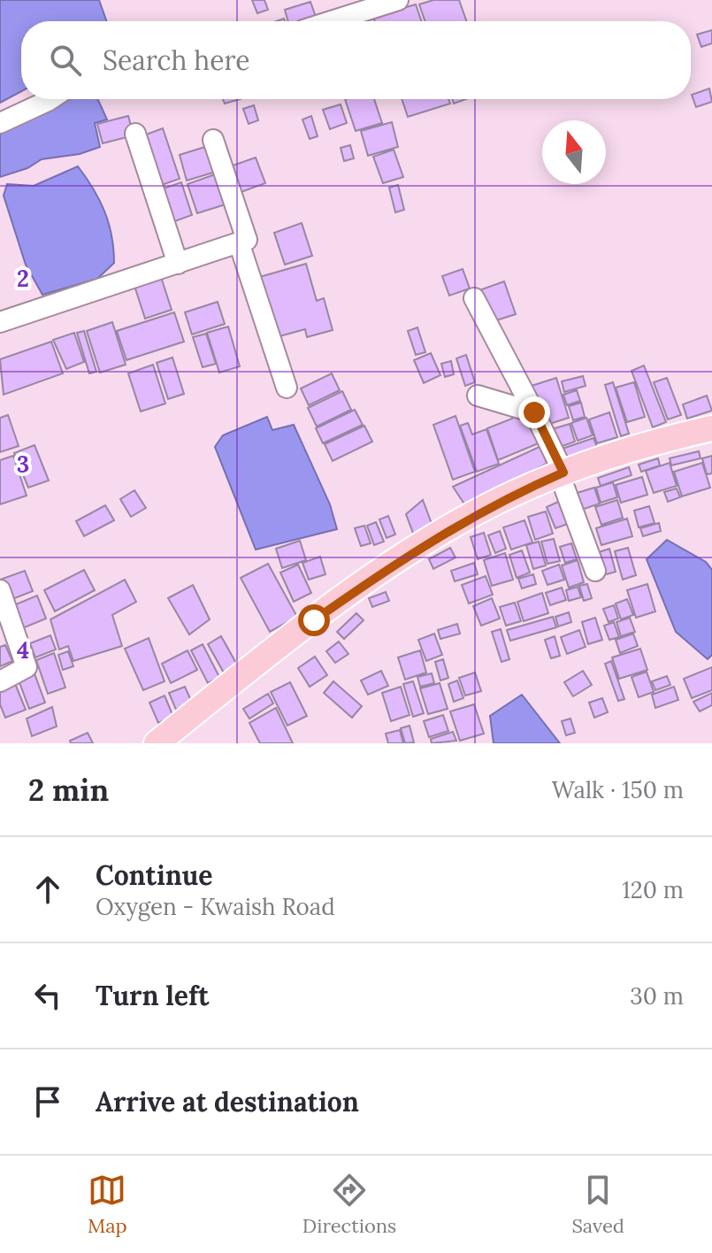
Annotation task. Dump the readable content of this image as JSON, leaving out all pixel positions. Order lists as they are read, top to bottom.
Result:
{
  "north": "top",
  "page": {
    "search": "Search here",
    "heading": ["2 min", "Walk · 150 m"],
    "list": [
      ["Continue", "Oxygen - Kwaish Road", "120 m"],
      ["Turn left", "30 m"],
      "Arrive at destination"
    ],
    "nav": ["Map", "Directions", "Saved"]
  },
  "grid": {
    "rows": ["2", "3", "4"]
  }
}
